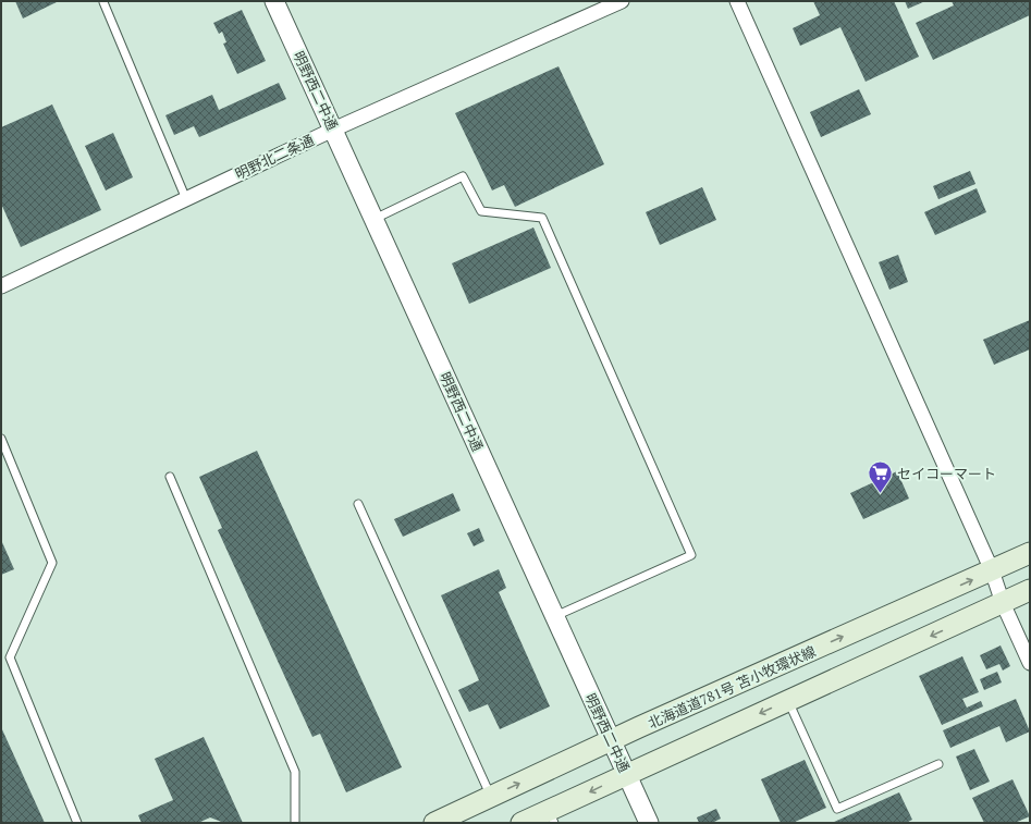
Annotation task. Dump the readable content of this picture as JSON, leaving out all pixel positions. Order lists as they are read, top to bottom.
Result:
{
  "streets": {
    "main road": ["北海道道781号 苫小牧環状線"],
    "street": ["明野西二中通", "明野北二条通"]
  },
  "crossings": [
    ["明野西二中通", "明野北二条通"],
    ["明野西二中通", "北海道道781号 苫小牧環状線"]
  ],
  "places": {
    "supermarket": ["セイコーマート"]
  }
}
